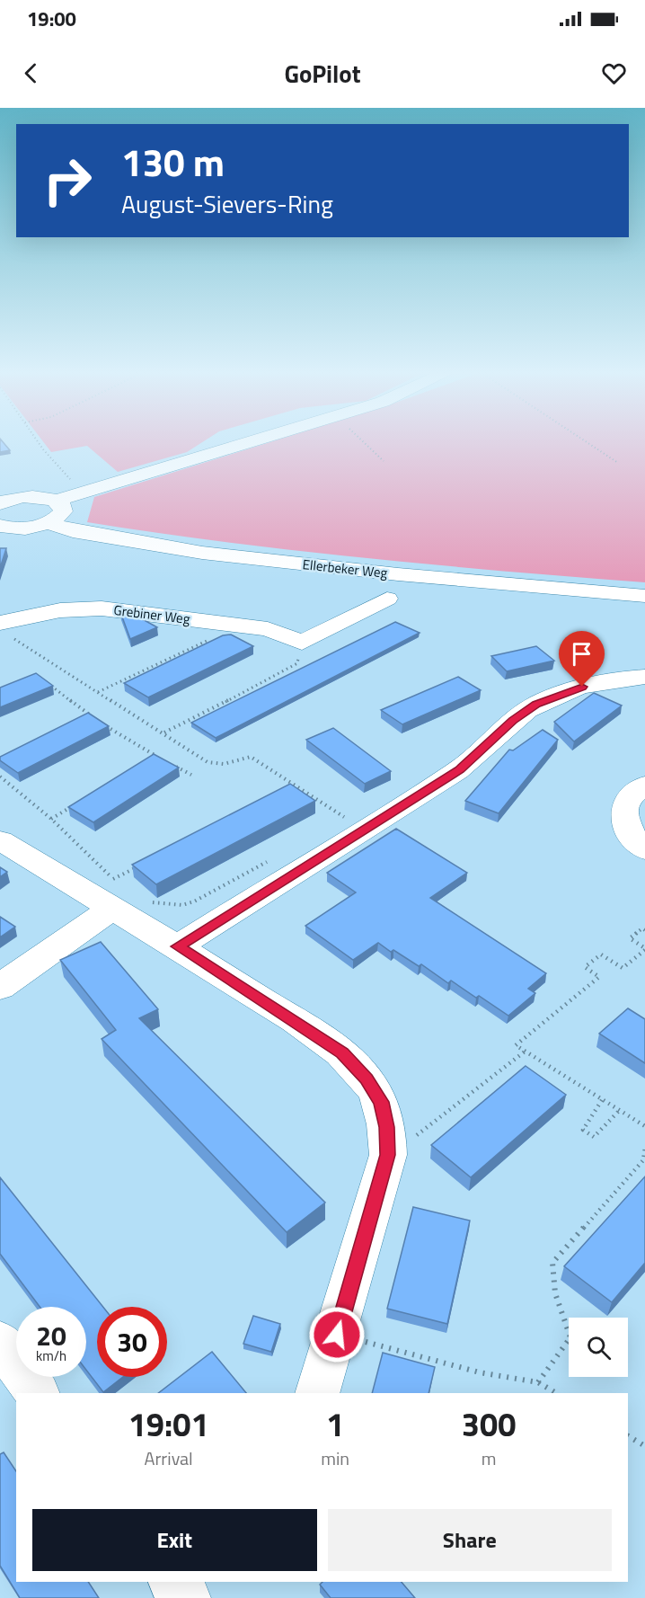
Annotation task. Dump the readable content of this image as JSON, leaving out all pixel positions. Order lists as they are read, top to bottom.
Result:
{
  "streets": {
    "street": ["Ellerbeker Weg", "Grebiner Weg"]
  },
  "page": {
    "status": "19:00",
    "header": "GoPilot",
    "turn": ["130 m", "August-Sievers-Ring"],
    "speed": "20 km/h",
    "limit": "30",
    "eta": [
      "19:01",
      "Arrival",
      "1",
      "min",
      "300",
      "m"
    ],
    "buttons": ["Exit", "Share"]
  }
}
